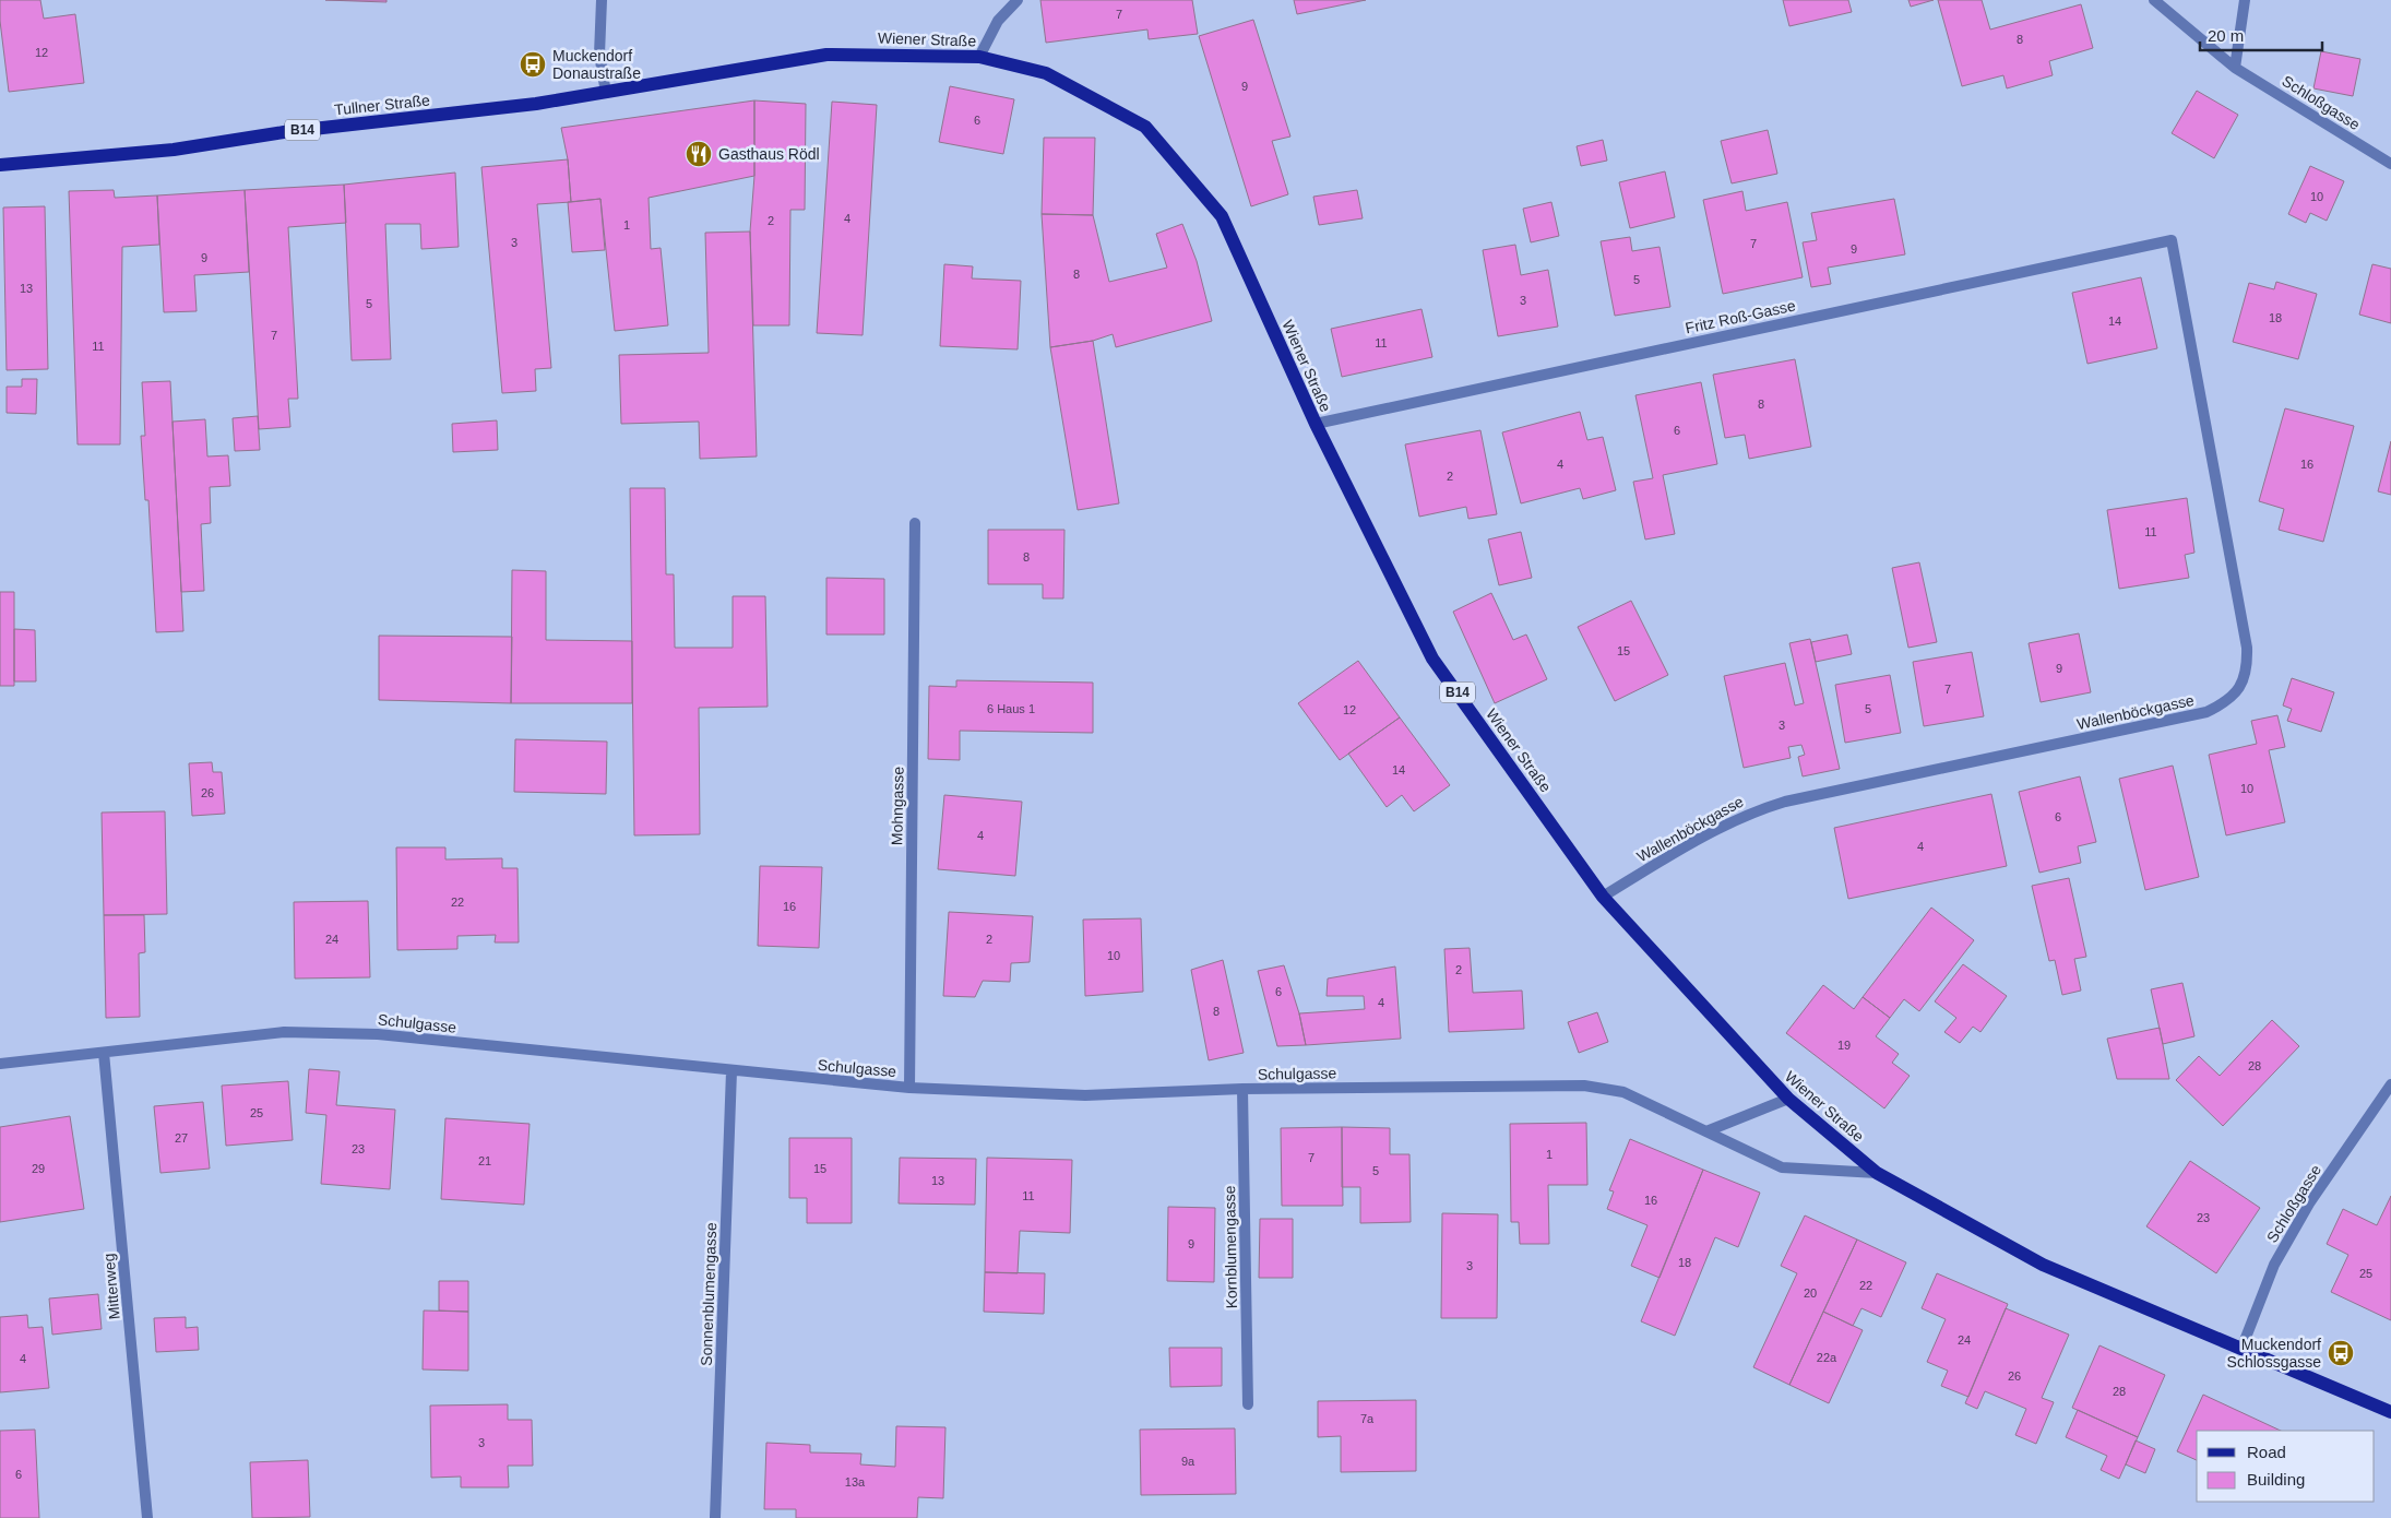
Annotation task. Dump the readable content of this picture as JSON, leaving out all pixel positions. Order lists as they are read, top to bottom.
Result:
{
  "streets": {
    "main road": ["Wiener Straße", "Tullner Straße", "B14"],
    "street": [
      "Schloßgasse",
      "Fritz Roß-Gasse",
      "Wallenböckgasse",
      "Mohngasse",
      "Schulgasse",
      "Kornblumengasse",
      "Mitterweg",
      "Sonnenblumengasse"
    ]
  },
  "crossings": [
    ["Wiener Straße", "Schloßgasse"],
    ["Wiener Straße", "Tullner Straße"],
    ["Wiener Straße", "Fritz Roß-Gasse"],
    ["Wiener Straße", "Wallenböckgasse"],
    ["Wiener Straße", "Schulgasse"],
    ["Fritz Roß-Gasse", "Wallenböckgasse"],
    ["Mohngasse", "Schulgasse"],
    ["Schulgasse", "Kornblumengasse"],
    ["Schulgasse", "Mitterweg"],
    ["Schulgasse", "Sonnenblumengasse"]
  ],
  "places": {
    "bus stop": ["Muckendorf Donaustraße", "Muckendorf Schlossgasse"],
    "restaurant": ["Gasthaus Rödl"]
  },
  "house_numbers": [
    "7",
    "8",
    "12",
    "9",
    "6",
    "10",
    "4",
    "2",
    "1",
    "3",
    "7",
    "9",
    "9",
    "8",
    "5",
    "13",
    "3",
    "5",
    "18",
    "14",
    "7",
    "11",
    "11",
    "8",
    "6",
    "4",
    "16",
    "2",
    "11",
    "8",
    "15",
    "9",
    "7",
    "6 Haus 1",
    "5",
    "12",
    "3",
    "14",
    "10",
    "26",
    "6",
    "4",
    "4",
    "22",
    "16",
    "24",
    "2",
    "10",
    "2",
    "6",
    "4",
    "8",
    "19",
    "28",
    "25",
    "27",
    "23",
    "1",
    "7",
    "21",
    "29",
    "15",
    "5",
    "13",
    "11",
    "16",
    "23",
    "9",
    "18",
    "3",
    "25",
    "22",
    "20",
    "24",
    "22a",
    "4",
    "26",
    "28",
    "7a",
    "3",
    "9a",
    "6",
    "13a"
  ],
  "legend": ["Road", "Building"],
  "scale_bar": "20 m"
}
